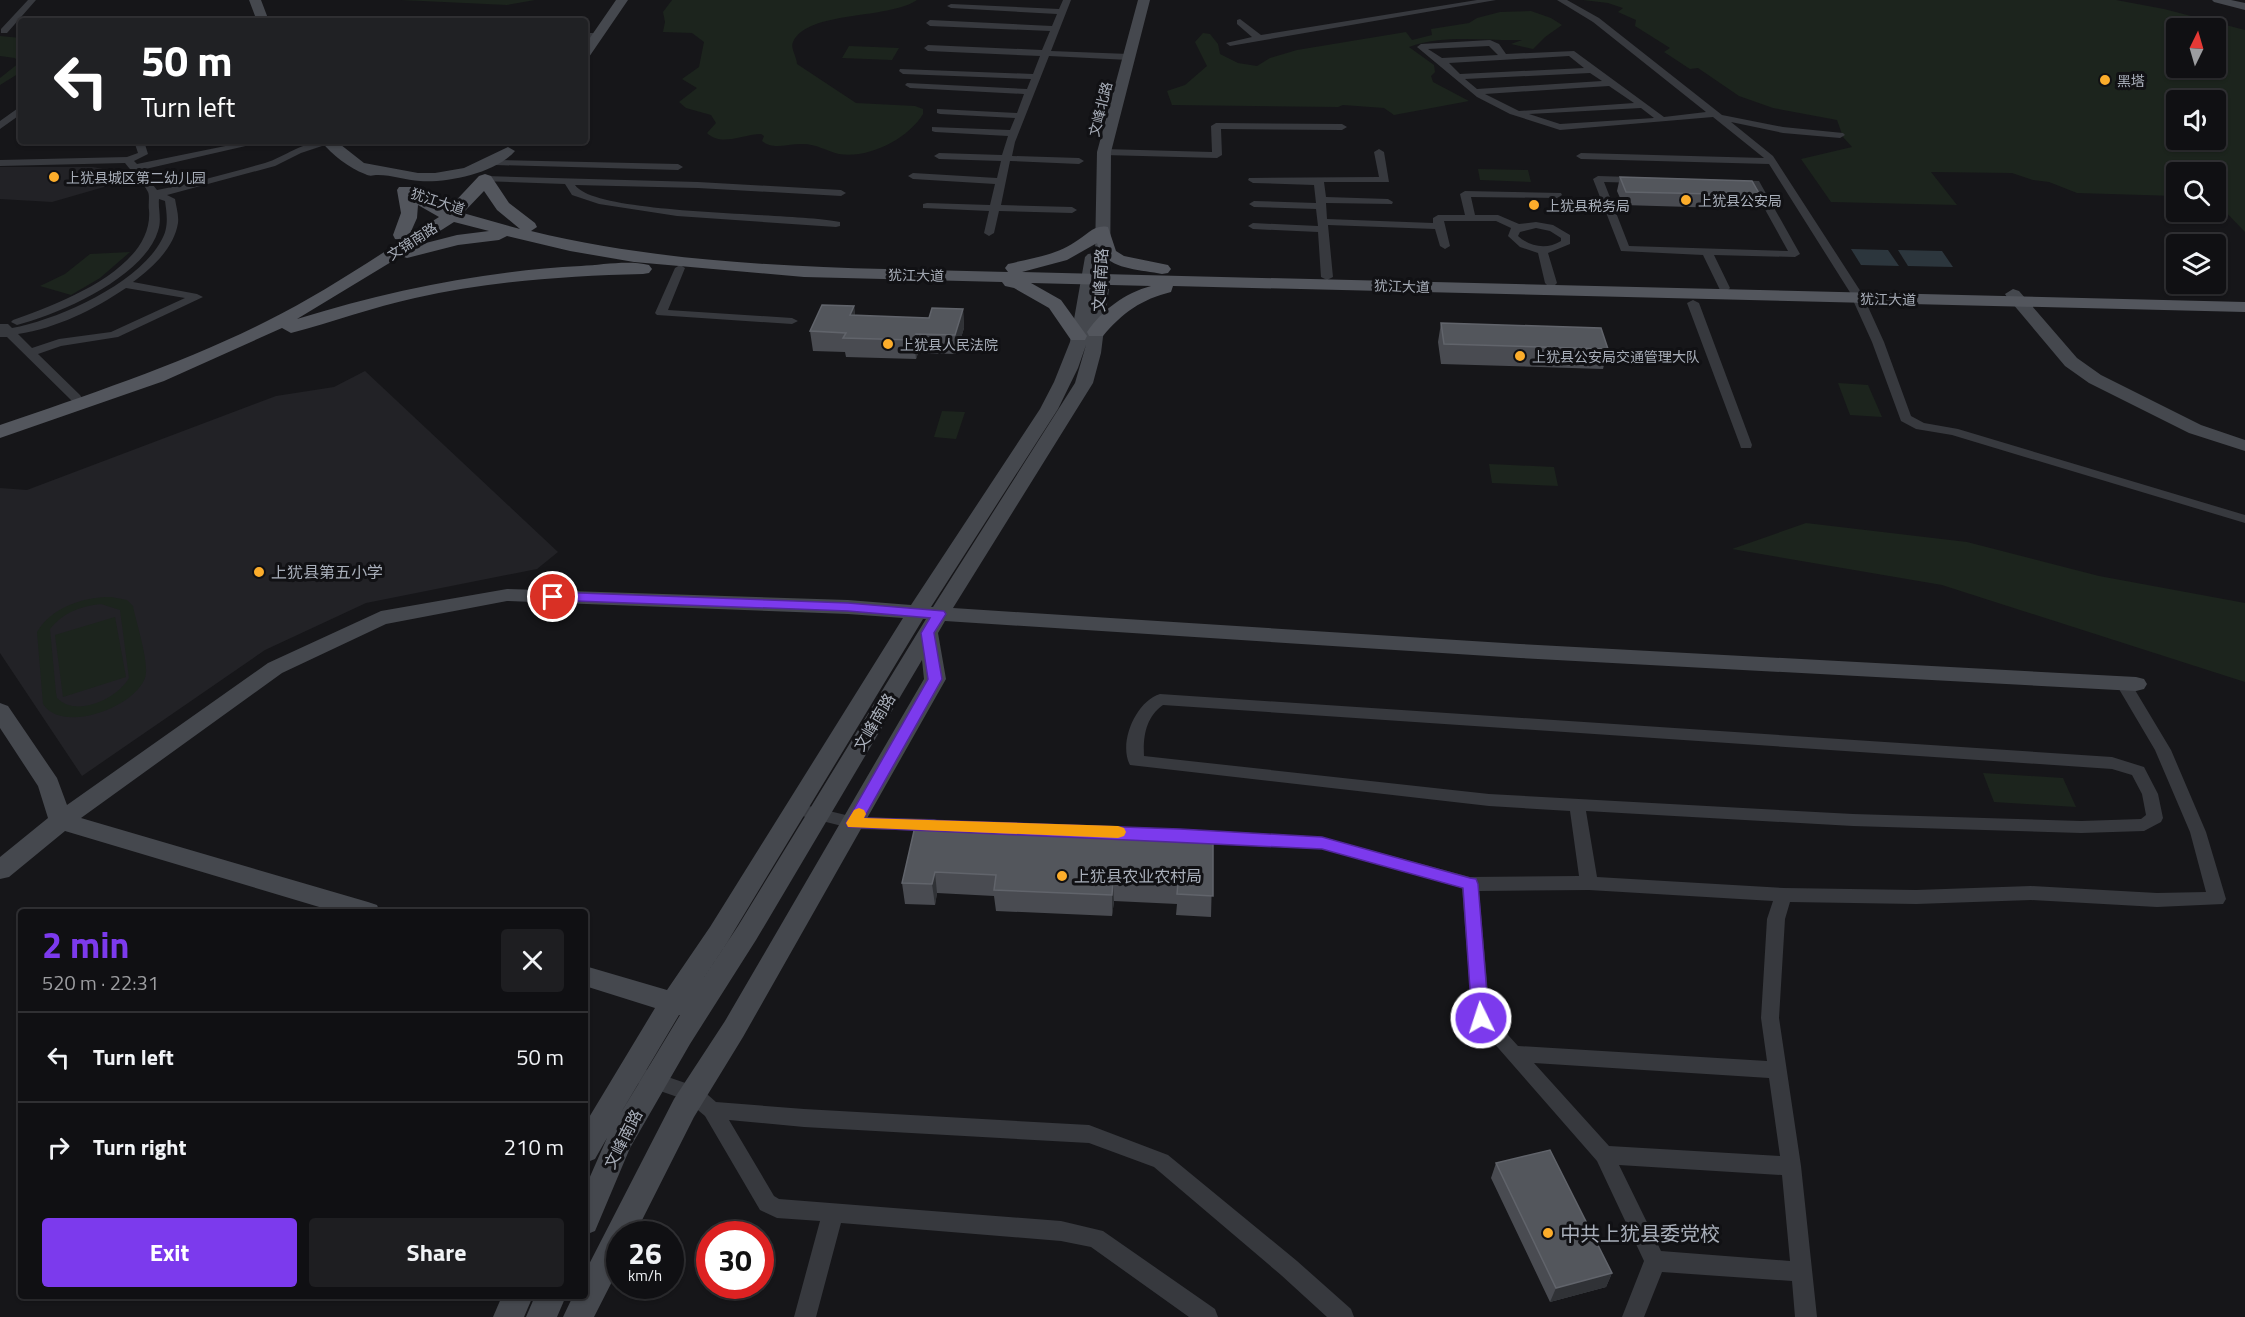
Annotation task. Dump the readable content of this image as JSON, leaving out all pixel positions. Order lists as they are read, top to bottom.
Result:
{
  "streets": {
    "main road": ["犹江大道", "文锦南路"],
    "street": ["文峰北路", "文峰南路"]
  },
  "crossings": [
    ["文峰北路", "文峰南路"],
    ["犹江大道", "文锦南路"],
    ["犹江大道", "文峰南路"]
  ],
  "places": [
    "黑塔",
    "上犹县城区第二幼儿园",
    "上犹县公安局",
    "上犹县税务局",
    "上犹县人民法院",
    "上犹县公安局交通管理大队",
    "上犹县第五小学",
    "上犹县农业农村局",
    "中共上犹县委党校"
  ],
  "north": "top",
  "page": {
    "turn": ["50 m", "Turn left"],
    "heading": ["2 min", "520 m · 22:31"],
    "list": [
      {
        "name": "Turn left",
        "value": "50 m"
      },
      {
        "name": "Turn right",
        "value": "210 m"
      }
    ],
    "buttons": ["Exit", "Share"],
    "speed": "26 km/h",
    "limit": "30"
  }
}
